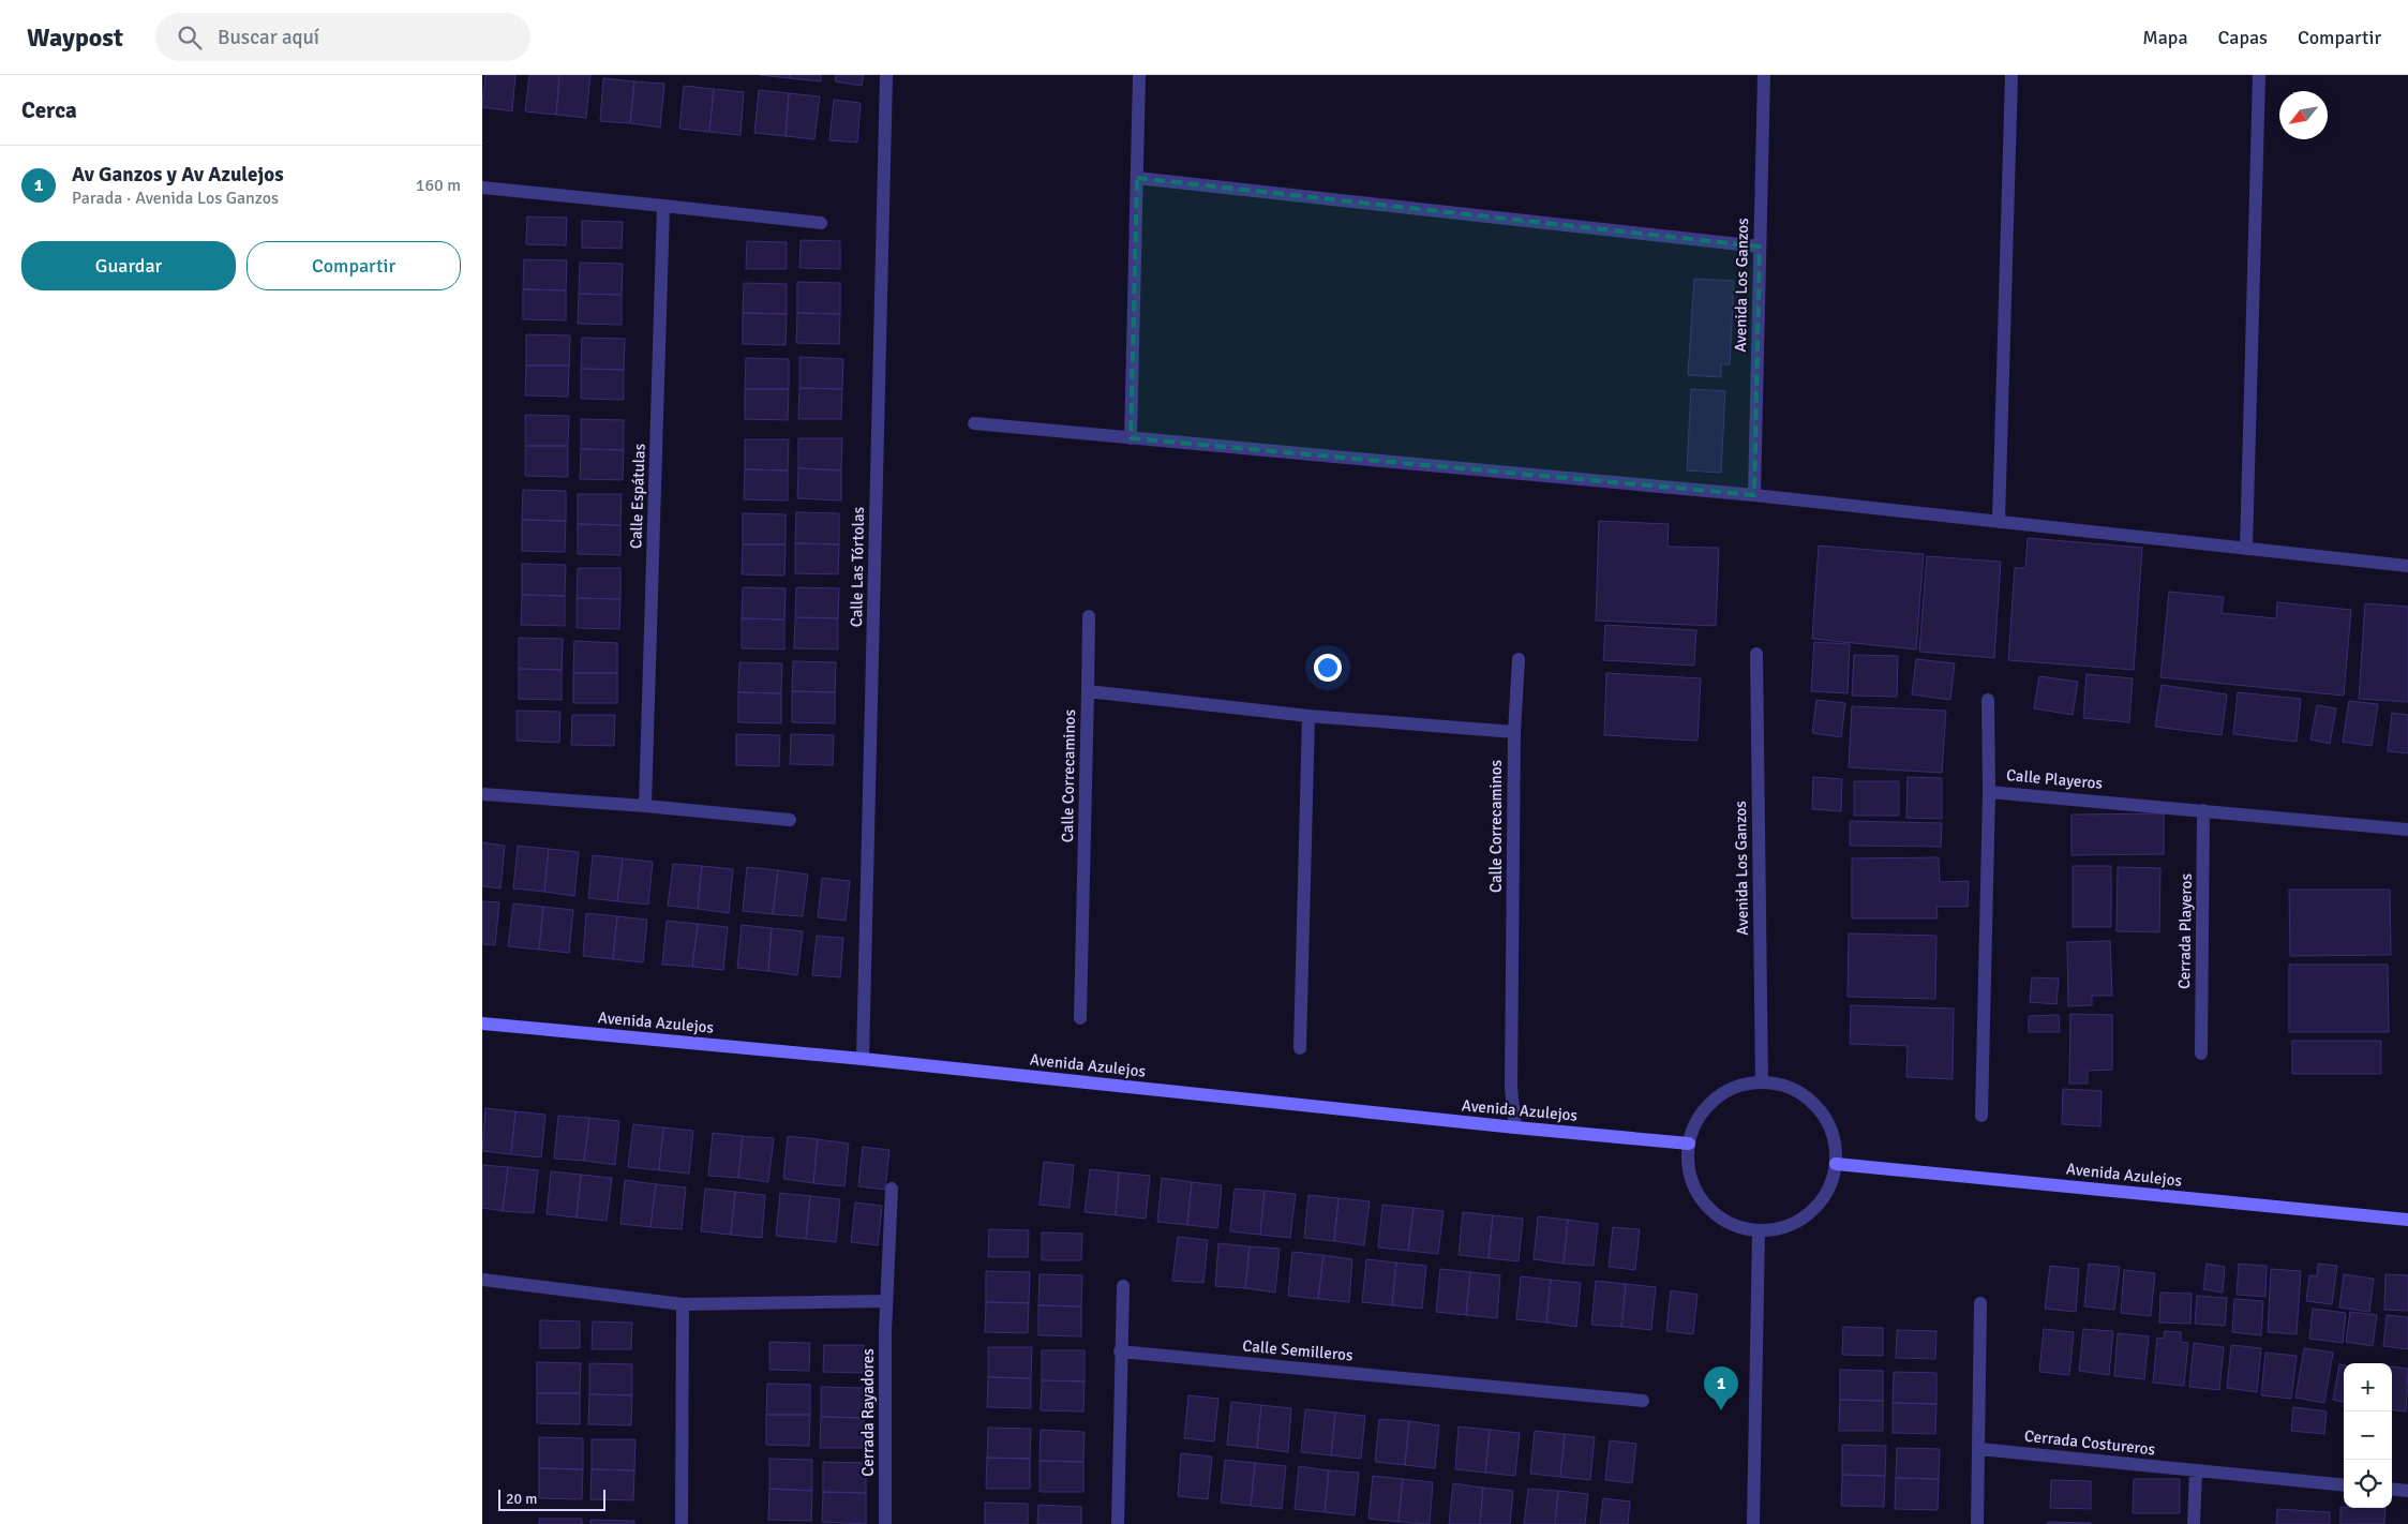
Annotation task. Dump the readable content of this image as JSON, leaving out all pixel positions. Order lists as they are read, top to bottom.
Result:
{
  "streets": {
    "main road": ["Avenida Azulejos"],
    "street": [
      "Avenida Los Ganzos",
      "Calle Espátulas",
      "Calle Las Tórtolas",
      "Calle Correcaminos",
      "Calle Playeros",
      "Cerrada Playeros",
      "Calle Semilleros",
      "Cerrada Rayadores",
      "Cerrada Costureros"
    ]
  },
  "crossings": [
    ["Avenida Los Ganzos", "Avenida Azulejos"],
    ["Calle Las Tórtolas", "Avenida Azulejos"],
    ["Calle Correcaminos", "Avenida Azulejos"],
    ["Calle Playeros", "Cerrada Playeros"]
  ],
  "scale_bar": "20 m",
  "north": "bottom left",
  "page": {
    "header": "Waypost",
    "search": "Buscar aquí",
    "nav": ["Mapa", "Capas", "Compartir"],
    "heading": "Cerca",
    "list": [
      {
        "mark": "1",
        "name": "Av Ganzos y Av Azulejos",
        "note": "Parada · Avenida Los Ganzos",
        "value": "160 m"
      }
    ],
    "buttons": ["Guardar", "Compartir"],
    "map_buttons": ["+", "−"],
    "pins": "1",
    "scale": "20 m"
  }
}
